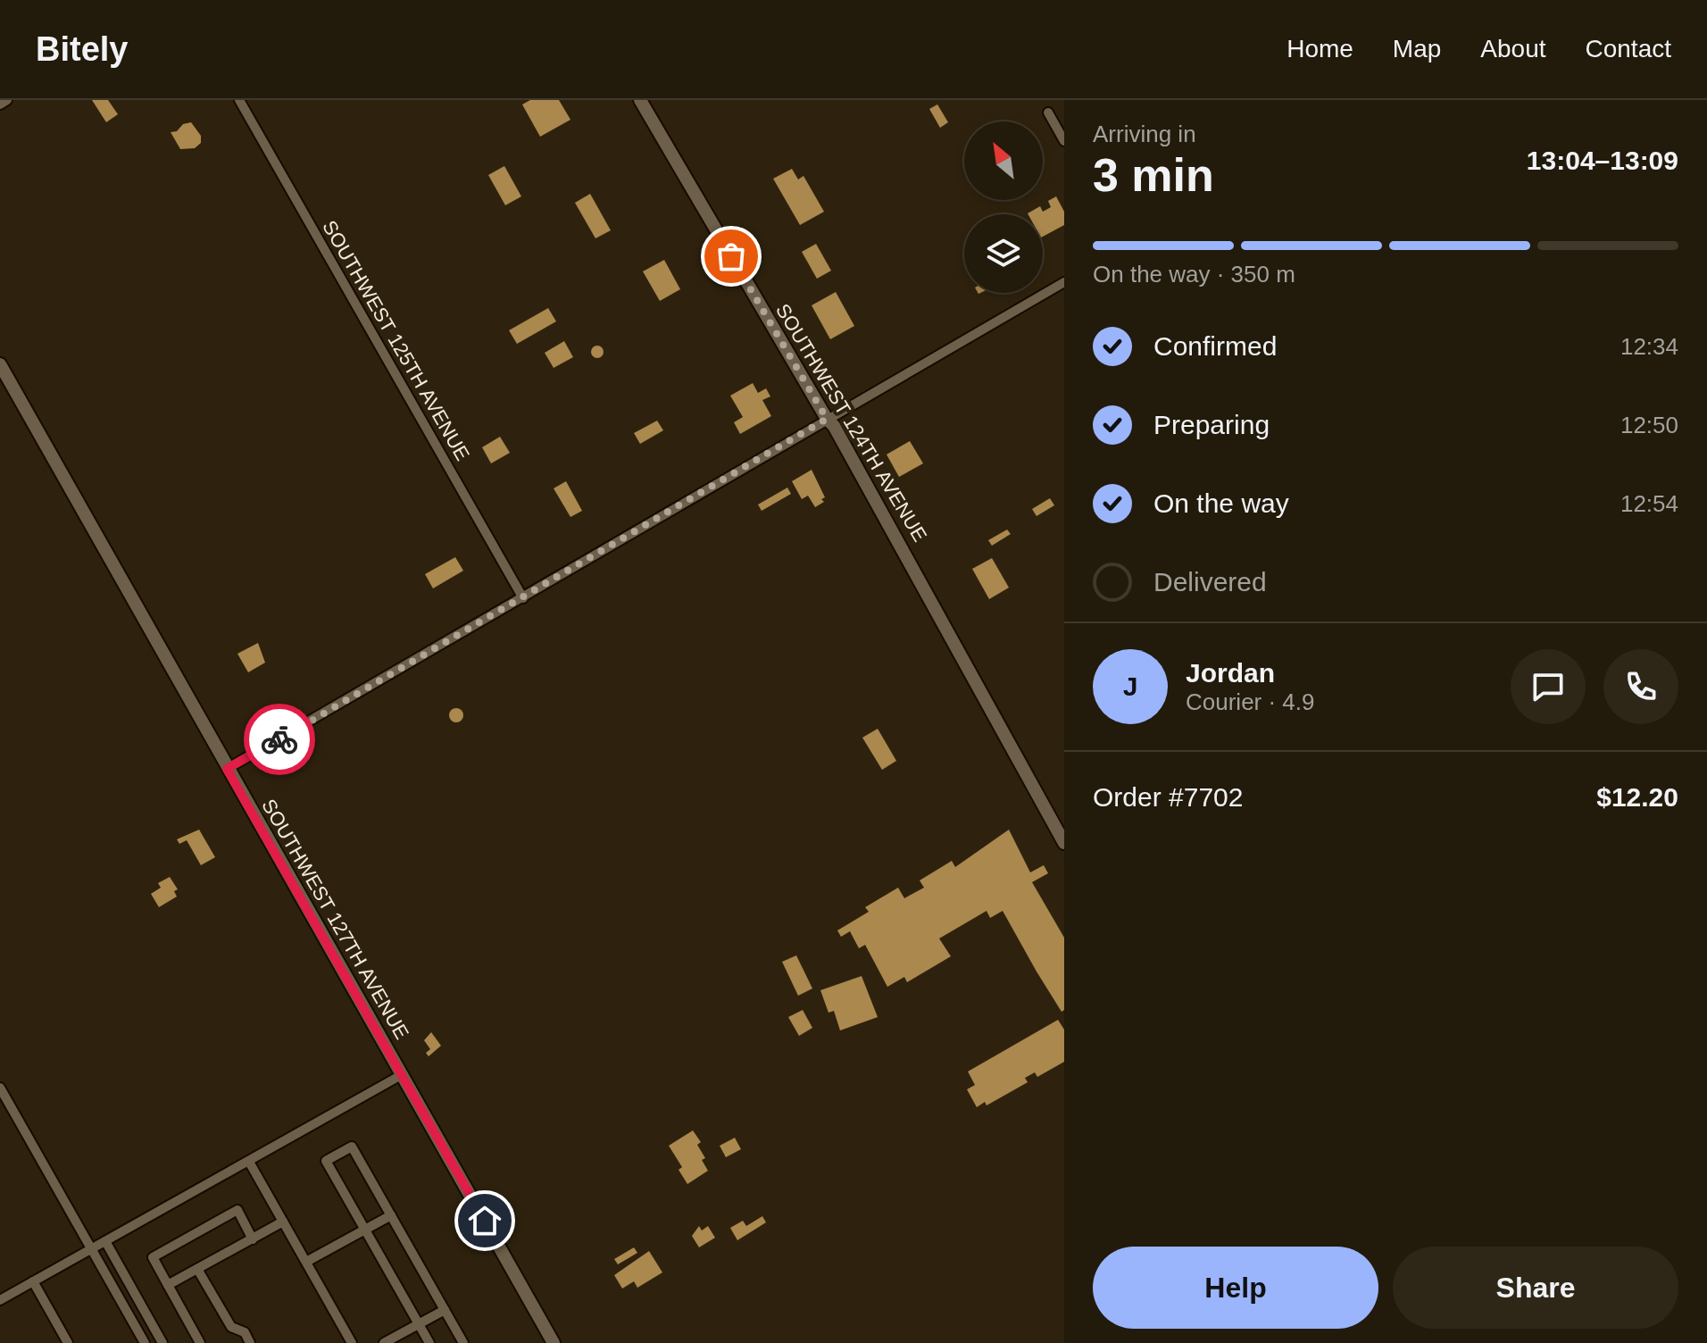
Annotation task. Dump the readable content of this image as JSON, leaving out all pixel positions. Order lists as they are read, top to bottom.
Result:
{
  "streets": {
    "street": ["SOUTHWEST 125TH AVENUE", "SOUTHWEST 124TH AVENUE", "SOUTHWEST 127TH AVENUE"]
  },
  "north": "top left",
  "page": {
    "header": "Bitely",
    "nav": [
      "Home",
      "Map",
      "About",
      "Contact"
    ],
    "heading": ["3 min", "Arriving in", "13:04–13:09"],
    "panel": [
      "Jordan",
      "Courier · 4.9",
      "Order #7702",
      "$12.20"
    ],
    "bar": "On the way · 350 m",
    "list": [
      ["Confirmed", "12:34"],
      ["Preparing", "12:50"],
      ["On the way", "12:54"],
      "Delivered"
    ],
    "round": "J",
    "buttons": ["Help", "Share"]
  }
}
